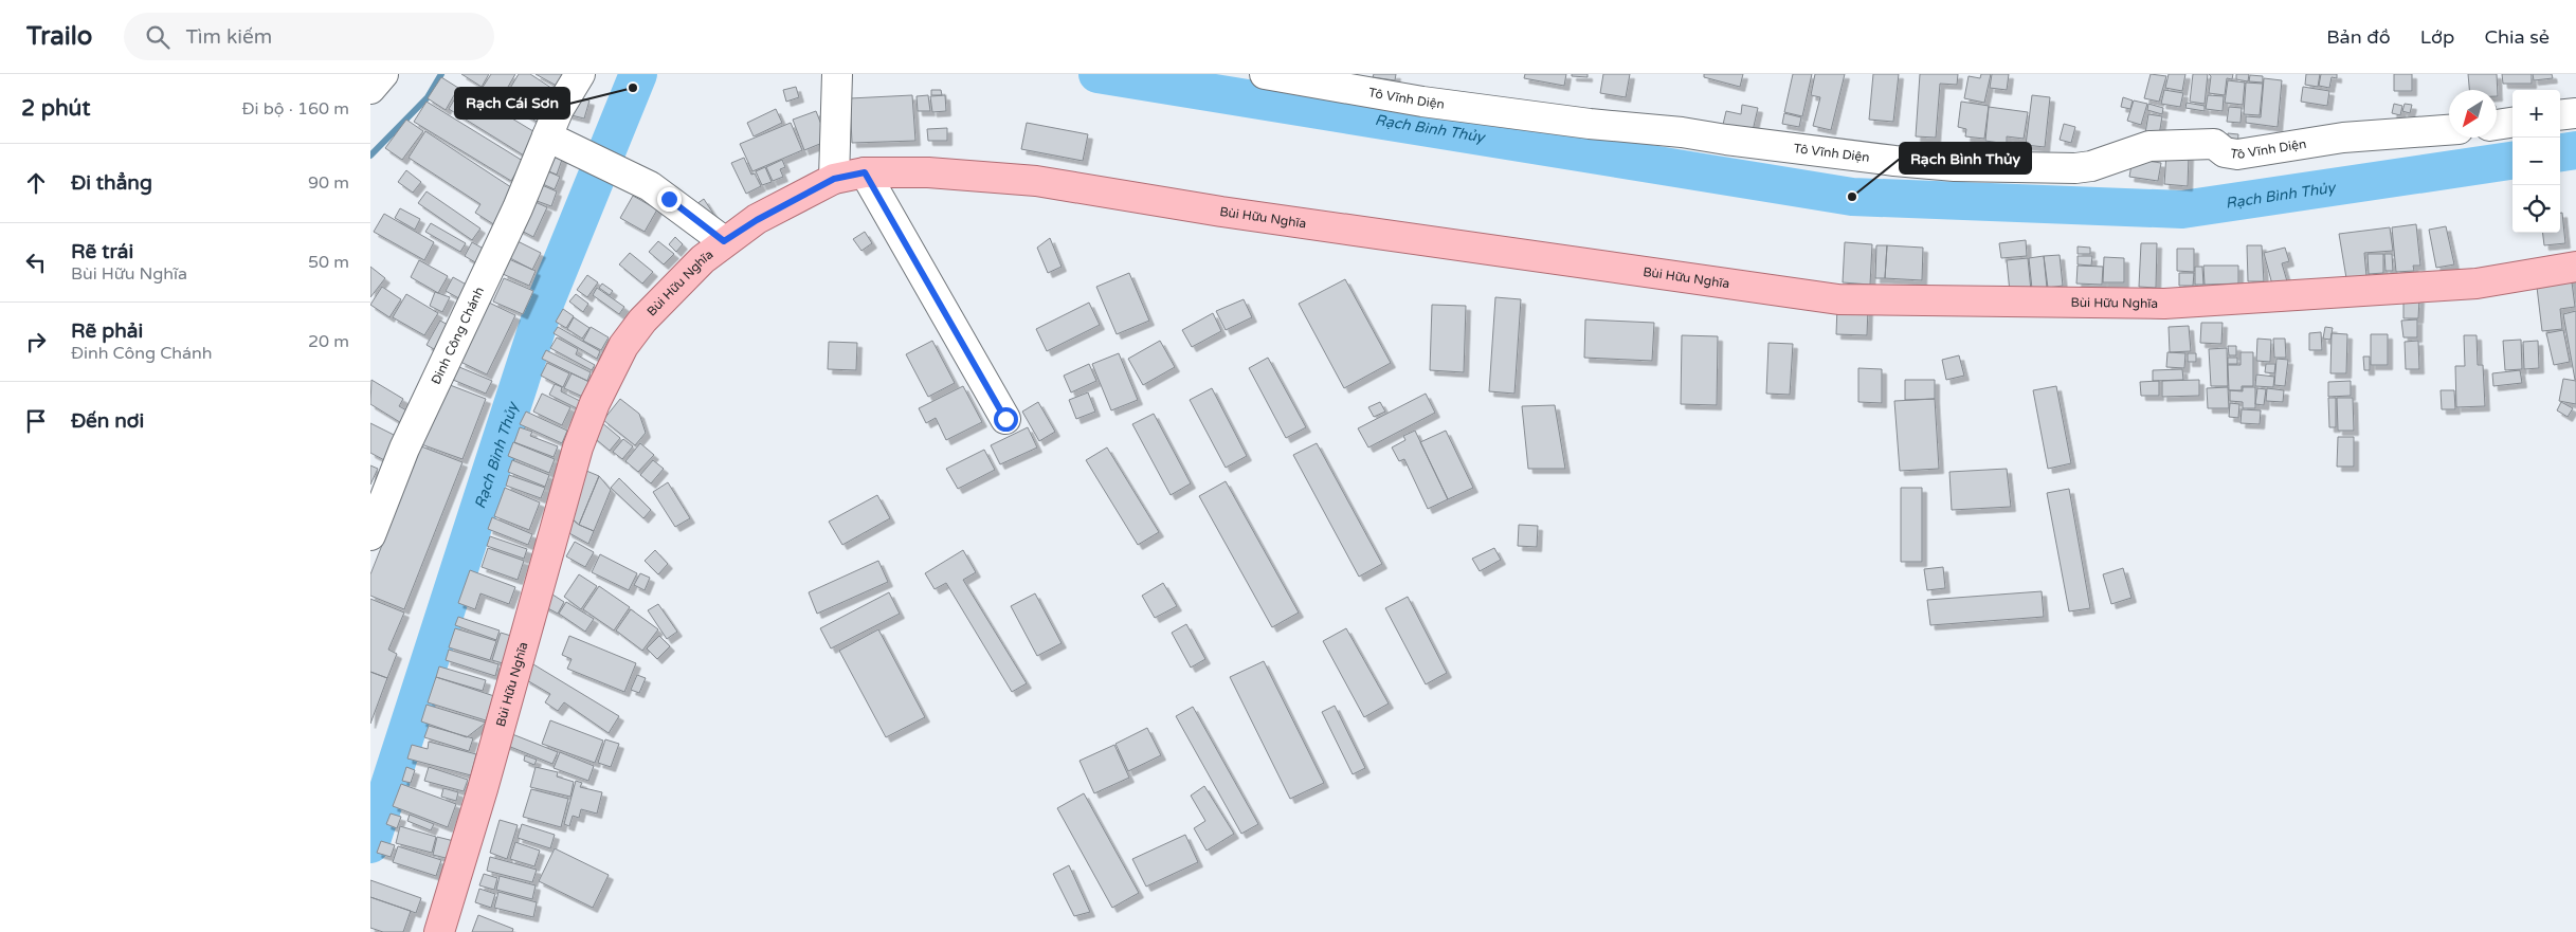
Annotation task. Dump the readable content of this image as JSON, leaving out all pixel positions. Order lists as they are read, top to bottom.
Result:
{
  "streets": {
    "main road": ["Bùi Hữu Nghĩa"],
    "street": ["Tô Vĩnh Diện", "Đinh Công Chánh"]
  },
  "water": ["Rạch Bình Thủy"],
  "places": ["Rạch Cái Sơn", "Rạch Bình Thủy"],
  "north": "bottom left",
  "page": {
    "header": "Trailo",
    "search": "Tìm kiếm",
    "nav": ["Bản đồ", "Lớp", "Chia sẻ"],
    "heading": ["2 phút", "Đi bộ · 160 m"],
    "map_buttons": ["+", "−"],
    "list": [
      ["Đi thẳng", "90 m"],
      ["Rẽ trái", "Bùi Hữu Nghĩa", "50 m"],
      ["Rẽ phải", "Đinh Công Chánh", "20 m"],
      "Đến nơi"
    ]
  }
}
